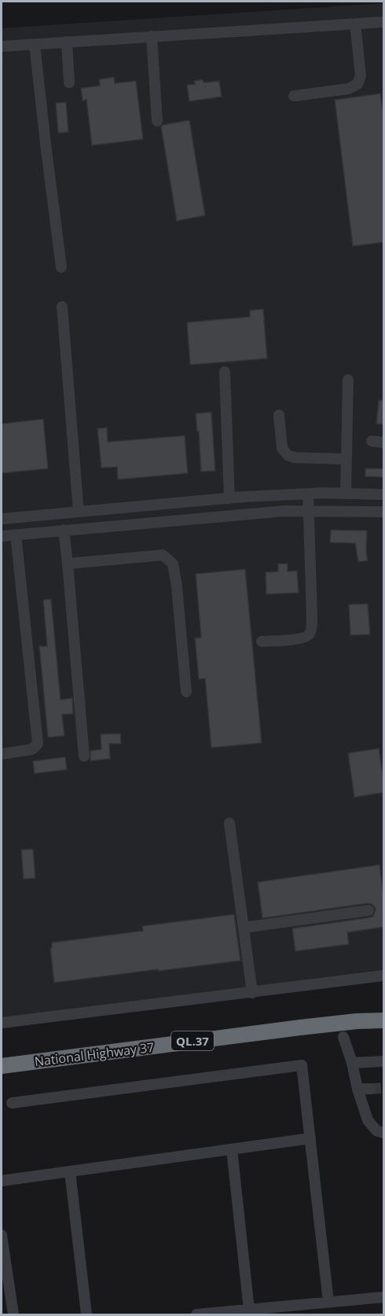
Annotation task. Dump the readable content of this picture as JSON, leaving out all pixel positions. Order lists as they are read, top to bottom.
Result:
{
  "streets": {
    "highway": ["QL.37", "National Highway 37"]
  }
}
